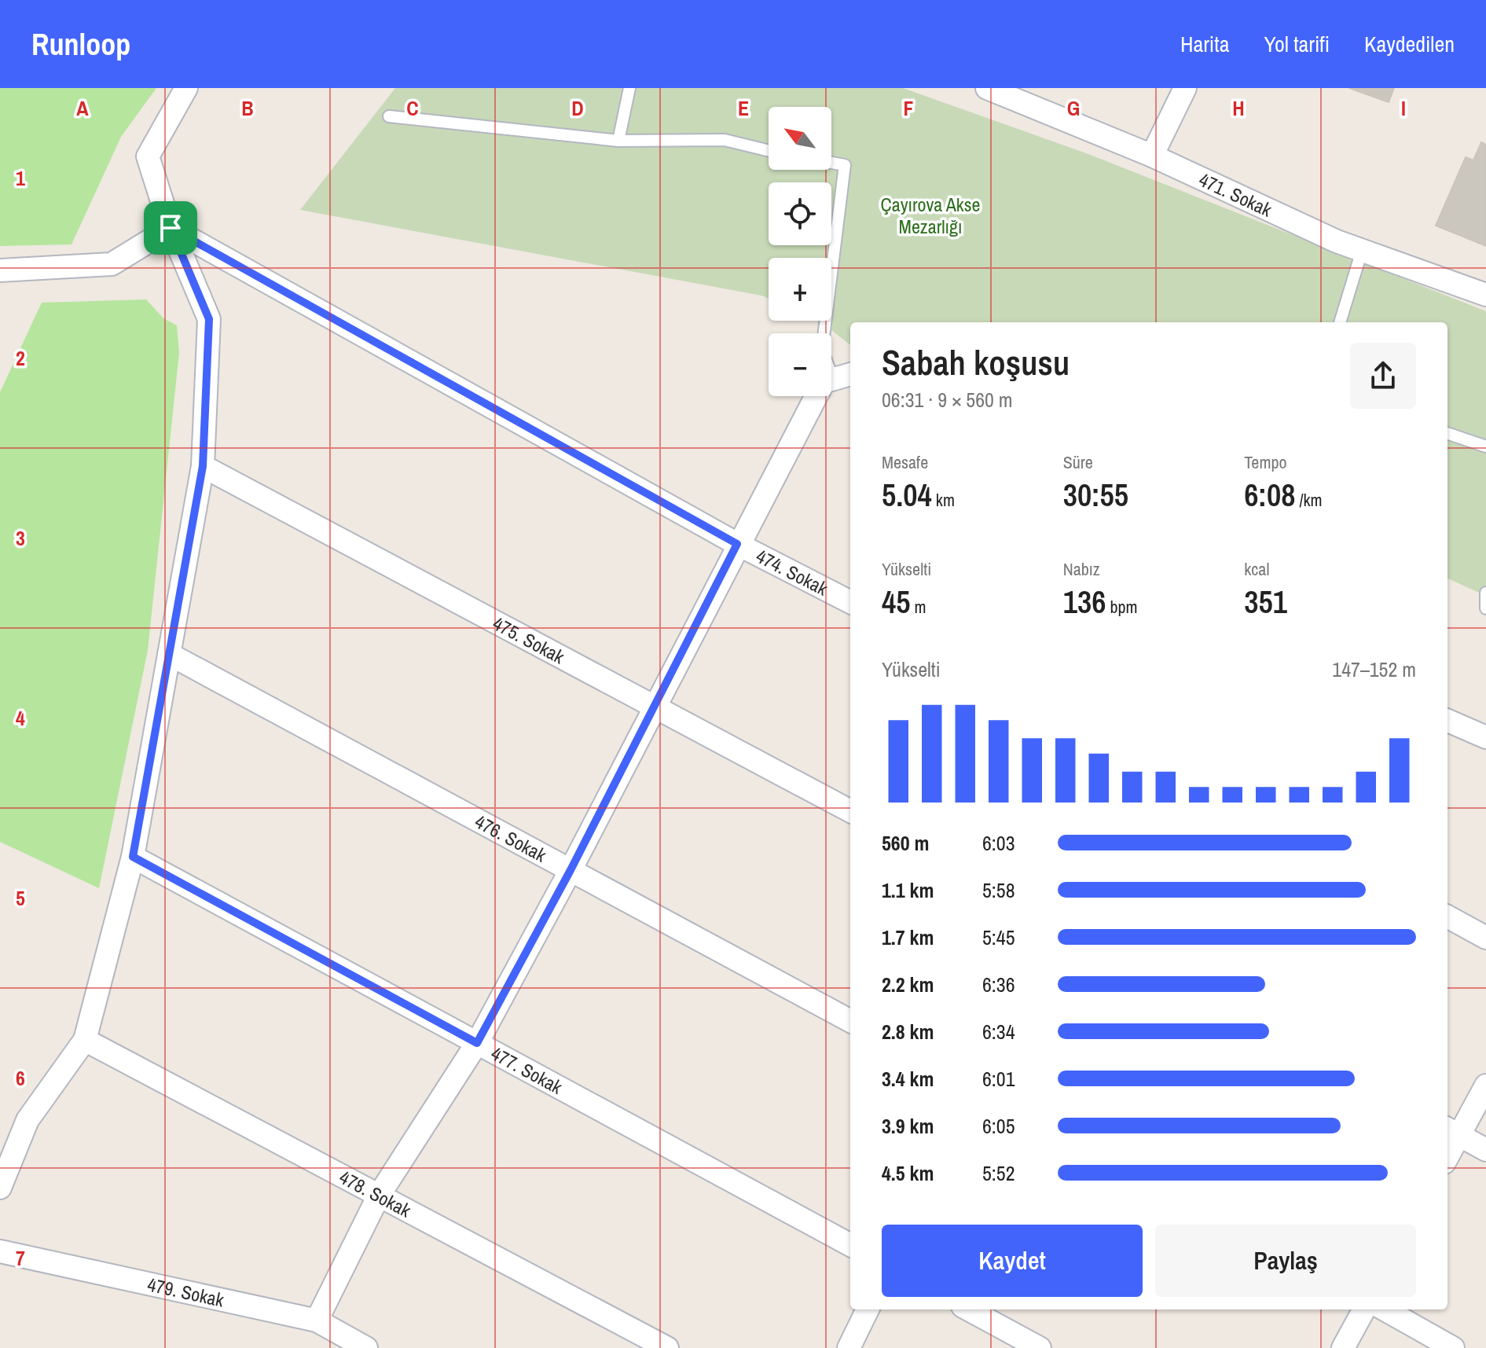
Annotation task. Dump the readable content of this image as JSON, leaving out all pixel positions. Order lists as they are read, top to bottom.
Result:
{
  "streets": {
    "street": [
      "471. Sokak",
      "474. Sokak",
      "475. Sokak",
      "476. Sokak",
      "477. Sokak",
      "478. Sokak",
      "479. Sokak"
    ]
  },
  "parks": ["Çayırova Akse Mezarlığı"],
  "north": "top left",
  "page": {
    "header": "Runloop",
    "nav": ["Harita", "Yol tarifi", "Kaydedilen"],
    "map_buttons": ["+", "−"],
    "heading": ["Sabah koşusu", "06:31 · 9 × 560 m"],
    "stats": [
      ["Mesafe", "5.04 km"],
      ["Süre", "30:55"],
      ["Tempo", "6:08 /km"],
      ["Yükselti", "45 m"],
      ["Nabız", "136 bpm"],
      ["kcal", "351"]
    ],
    "chart": ["Yükselti", "147–152 m"],
    "list": [
      {
        "name": "560 m",
        "note": "6:03"
      },
      {
        "name": "1.1 km",
        "note": "5:58"
      },
      {
        "name": "1.7 km",
        "note": "5:45"
      },
      {
        "name": "2.2 km",
        "note": "6:36"
      },
      {
        "name": "2.8 km",
        "note": "6:34"
      },
      {
        "name": "3.4 km",
        "note": "6:01"
      },
      {
        "name": "3.9 km",
        "note": "6:05"
      },
      {
        "name": "4.5 km",
        "note": "5:52"
      }
    ],
    "buttons": ["Kaydet", "Paylaş"]
  },
  "grid": {
    "columns": [
      "A",
      "B",
      "C",
      "D",
      "E",
      "F",
      "G",
      "H",
      "I"
    ],
    "rows": [
      "1",
      "2",
      "3",
      "4",
      "5",
      "6",
      "7"
    ]
  }
}
